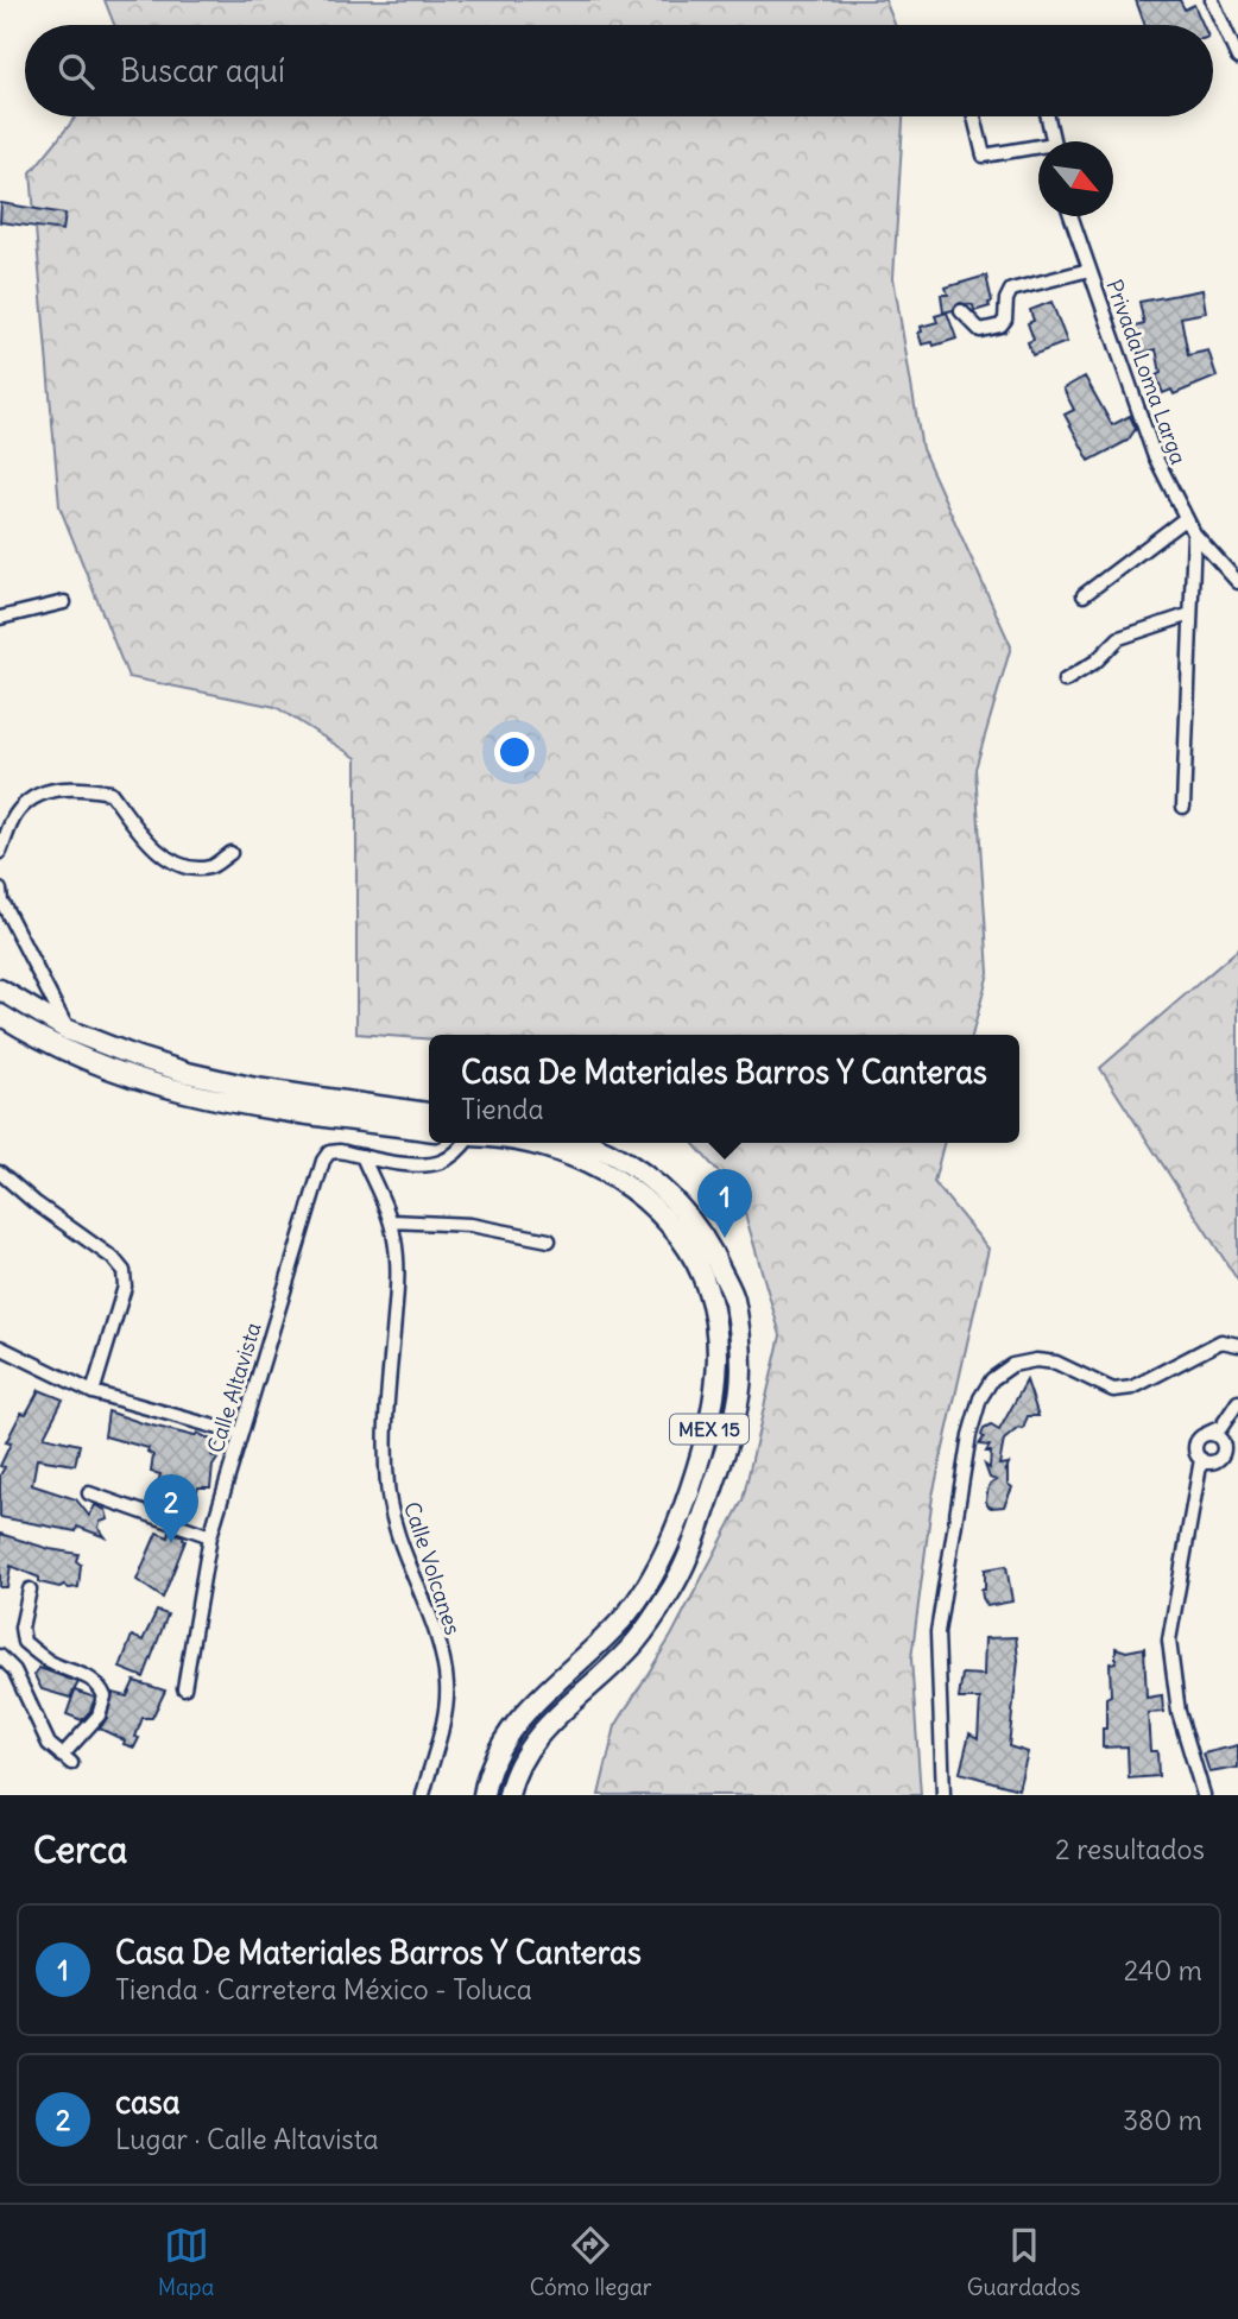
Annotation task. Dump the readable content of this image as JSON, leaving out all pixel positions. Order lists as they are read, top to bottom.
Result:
{
  "streets": {
    "main road": ["MEX 15"],
    "street": ["Privada Loma Larga", "Calle Altavista", "Calle Volcanes"]
  },
  "crossings": [
    ["Calle Altavista", "Calle Volcanes"]
  ],
  "north": "bottom right",
  "page": {
    "search": "Buscar aquí",
    "popup": ["Casa De Materiales Barros Y Canteras", "Tienda"],
    "pins": ["1", "2"],
    "heading": ["Cerca", "2 resultados"],
    "list": [
      {
        "mark": "1",
        "name": "Casa De Materiales Barros Y Canteras",
        "note": "Tienda · Carretera México - Toluca",
        "value": "240 m"
      },
      {
        "mark": "2",
        "name": "casa",
        "note": "Lugar · Calle Altavista",
        "value": "380 m"
      }
    ],
    "nav": ["Mapa", "Cómo llegar", "Guardados"]
  }
}
